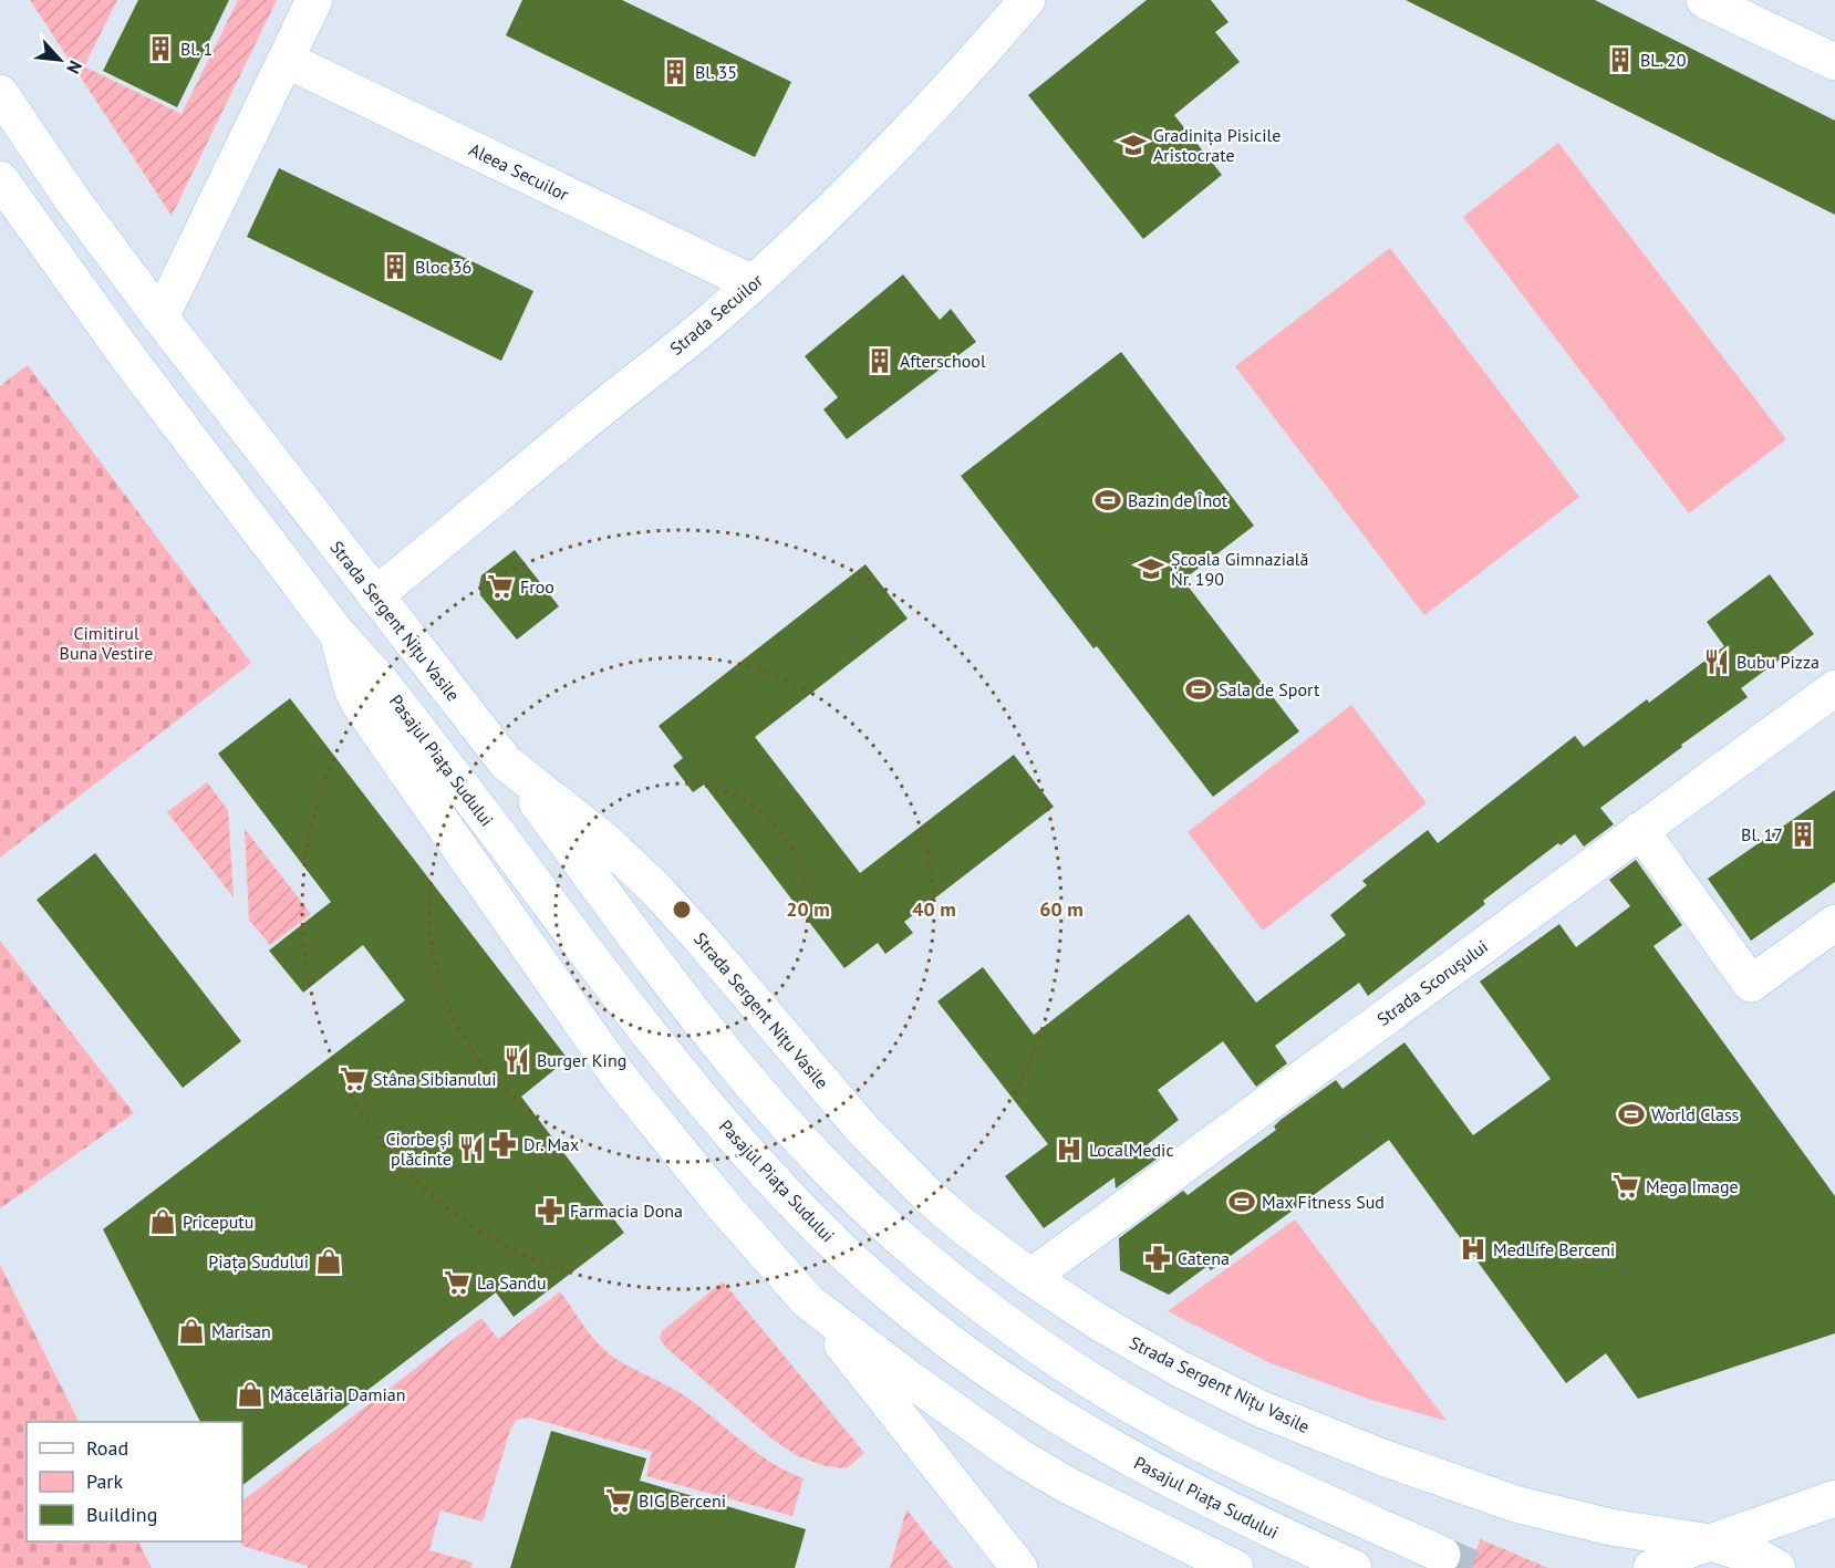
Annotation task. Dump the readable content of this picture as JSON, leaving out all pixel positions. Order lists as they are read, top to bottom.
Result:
{
  "streets": {
    "main road": [
      "Aleea Secuilor",
      "Strada Secuilor",
      "Strada Sergent Nițu Vasile",
      "Pasajul Piața Sudului",
      "Strada Scorușului"
    ]
  },
  "crossings": [
    ["Aleea Secuilor", "Strada Secuilor"],
    ["Strada Secuilor", "Strada Sergent Nițu Vasile"],
    ["Strada Sergent Nițu Vasile", "Strada Scorușului"]
  ],
  "parks": ["Cimitirul Buna Vestire"],
  "places": {
    "building": [
      "Bl. 1",
      "BL. 20",
      "Bl. 35",
      "Bloc 36",
      "Afterschool",
      "Bl. 17"
    ],
    "school or university": ["Gradinița Pisicile Aristocrate", "Școala Gimnazială Nr. 190"],
    "sports": [
      "Bazin de Înot",
      "Sala de Sport",
      "World Class",
      "Max Fitness Sud"
    ],
    "supermarket": [
      "Froo",
      "Stâna Sibianului",
      "Mega Image",
      "La Sandu",
      "BIG Berceni"
    ],
    "restaurant": ["Bubu Pizza", "Burger King", "Ciorbe și plăcinte"],
    "pharmacy": ["Dr. Max", "Farmacia Dona", "Catena"],
    "hospital": ["LocalMedic", "MedLife Berceni"],
    "shop": [
      "Priceputu",
      "Piața Sudului",
      "Marisan",
      "Măcelăria Damian"
    ]
  },
  "legend": ["Road", "Park", "Building"],
  "north": "bottom right",
  "rings": ["20 m", "40 m", "60 m"]
}
